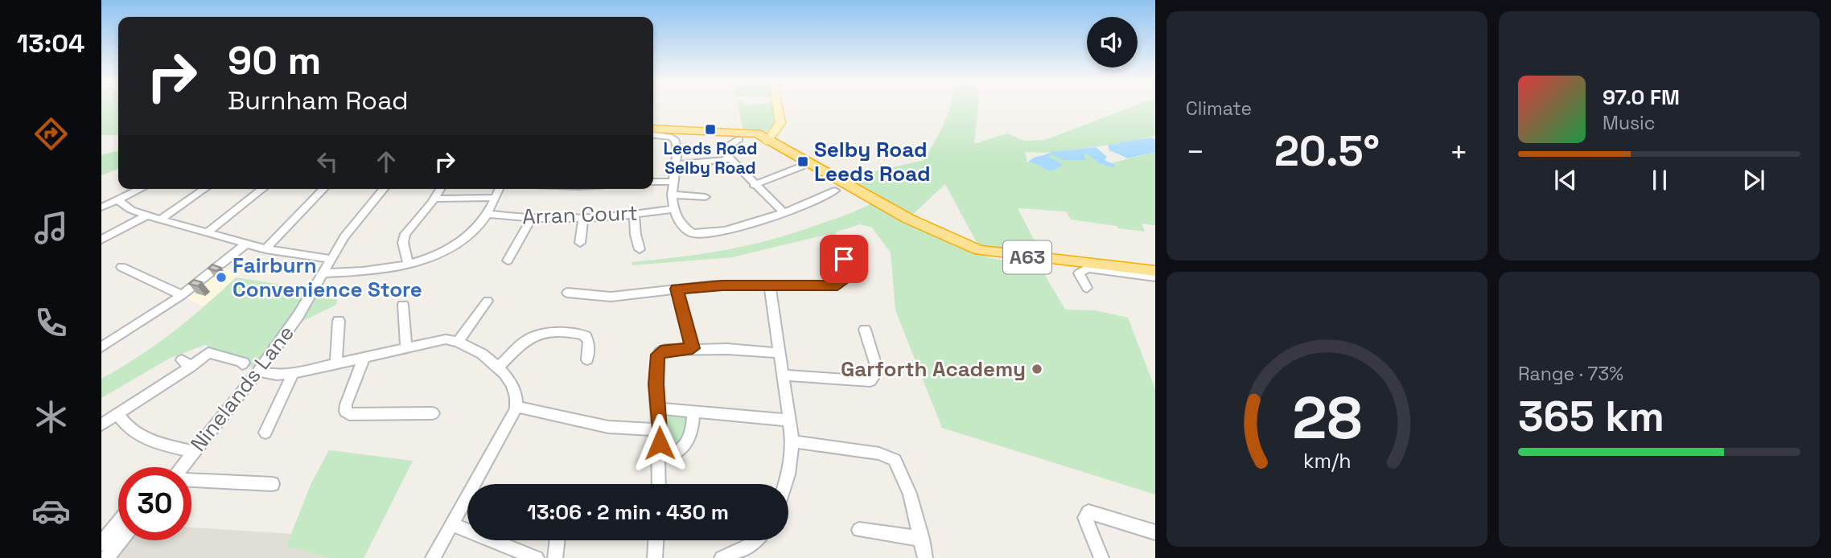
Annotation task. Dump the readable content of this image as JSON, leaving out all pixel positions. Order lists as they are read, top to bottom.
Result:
{
  "streets": {
    "highway": ["A63"],
    "street": ["Arran Court", "Ninelands Lane"]
  },
  "places": {
    "transit": ["Leeds Road Selby Road", "Selby Road Leeds Road"],
    "other": ["Fairburn Convenience Store", "Garforth Academy"]
  },
  "page": {
    "tabs": "13:04",
    "tile": [
      "Climate",
      ["Range · 73%", "365 km"]
    ],
    "turn": ["90 m", "Burnham Road"],
    "song": ["97.0 FM", "Music"],
    "heat": ["−", "20.5°", "+"],
    "limit": "30",
    "trip": "13:06 · 2 min · 430 m",
    "gauge": ["28", "km/h"]
  }
}
